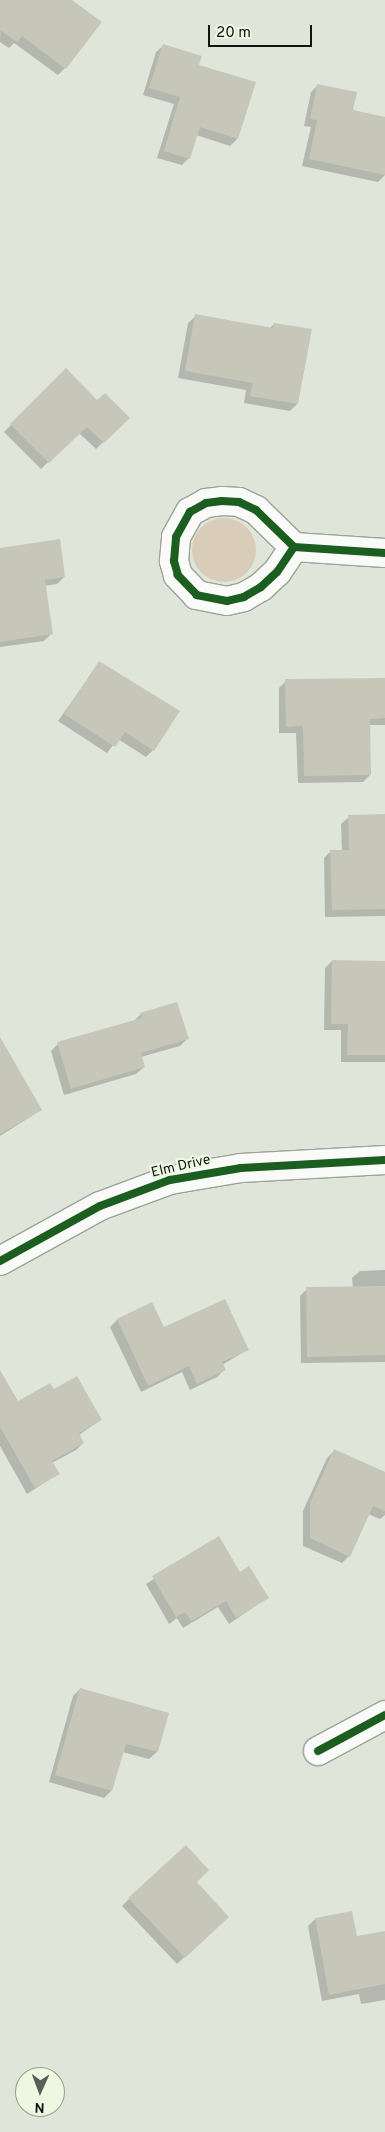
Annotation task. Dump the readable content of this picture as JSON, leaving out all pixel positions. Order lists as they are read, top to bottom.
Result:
{
  "streets": {
    "street": ["Elm Drive"]
  },
  "scale_bar": "20 m",
  "north": "bottom"
}
